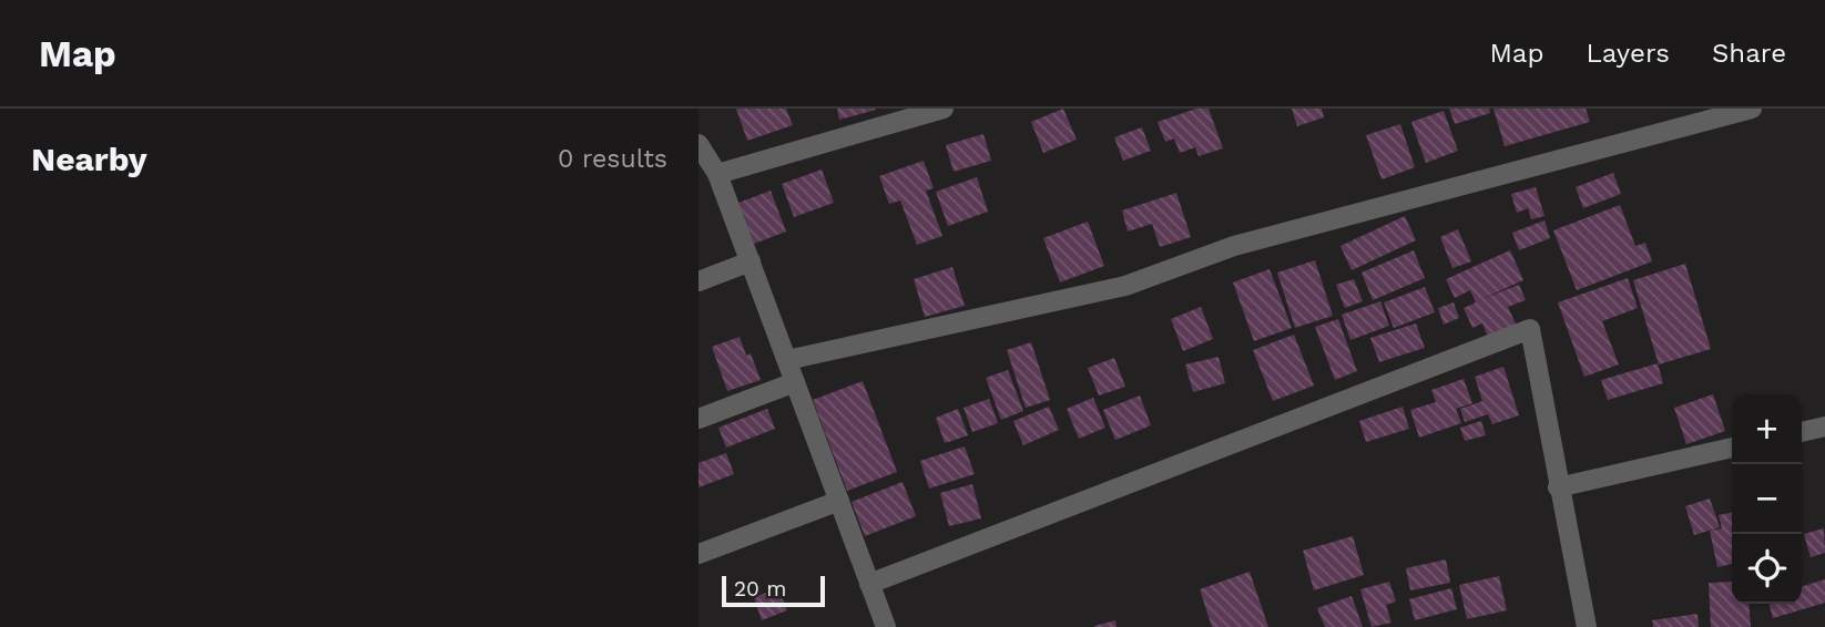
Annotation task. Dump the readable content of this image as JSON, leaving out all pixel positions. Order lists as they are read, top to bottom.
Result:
{
  "scale_bar": "20 m",
  "page": {
    "header": "Map",
    "nav": ["Map", "Layers", "Share"],
    "heading": ["Nearby", "0 results"],
    "map_buttons": ["+", "−"],
    "scale": "20 m"
  }
}
